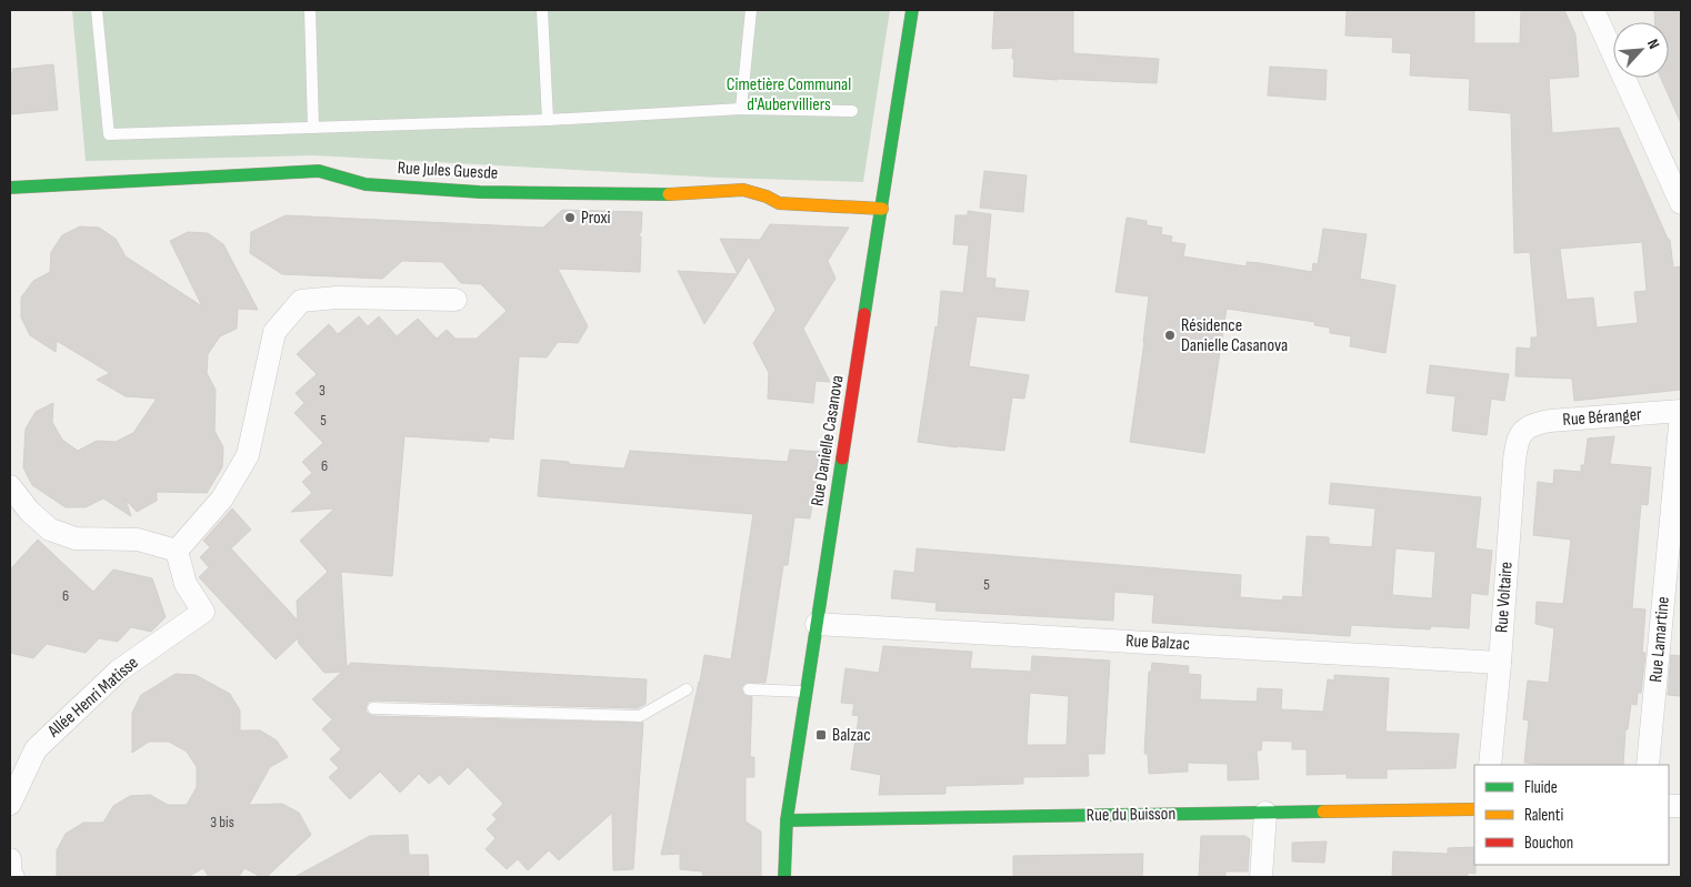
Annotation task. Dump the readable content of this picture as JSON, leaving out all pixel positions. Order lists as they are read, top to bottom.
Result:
{
  "streets": {
    "street": [
      "Rue Jules Guesde",
      "Rue Béranger",
      "Rue Danielle Casanova",
      "Rue Voltaire",
      "Rue Lamartine",
      "Rue Balzac",
      "Allée Henri Matisse",
      "Rue du Buisson"
    ]
  },
  "crossings": [
    ["Rue Jules Guesde", "Rue Danielle Casanova"],
    ["Rue Béranger", "Rue Voltaire"],
    ["Rue Béranger", "Rue Lamartine"],
    ["Rue Danielle Casanova", "Rue Balzac"],
    ["Rue Danielle Casanova", "Rue du Buisson"],
    ["Rue Voltaire", "Rue Balzac"]
  ],
  "parks": ["Cimetière Communal d'Aubervilliers"],
  "places": {
    "other": ["Proxi", "Résidence Danielle Casanova"],
    "transit": ["Balzac"]
  },
  "house_numbers": [
    "3",
    "5",
    "6",
    "5",
    "6",
    "3 bis"
  ],
  "legend": ["Fluide", "Ralenti", "Bouchon"],
  "north": "top right"
}
